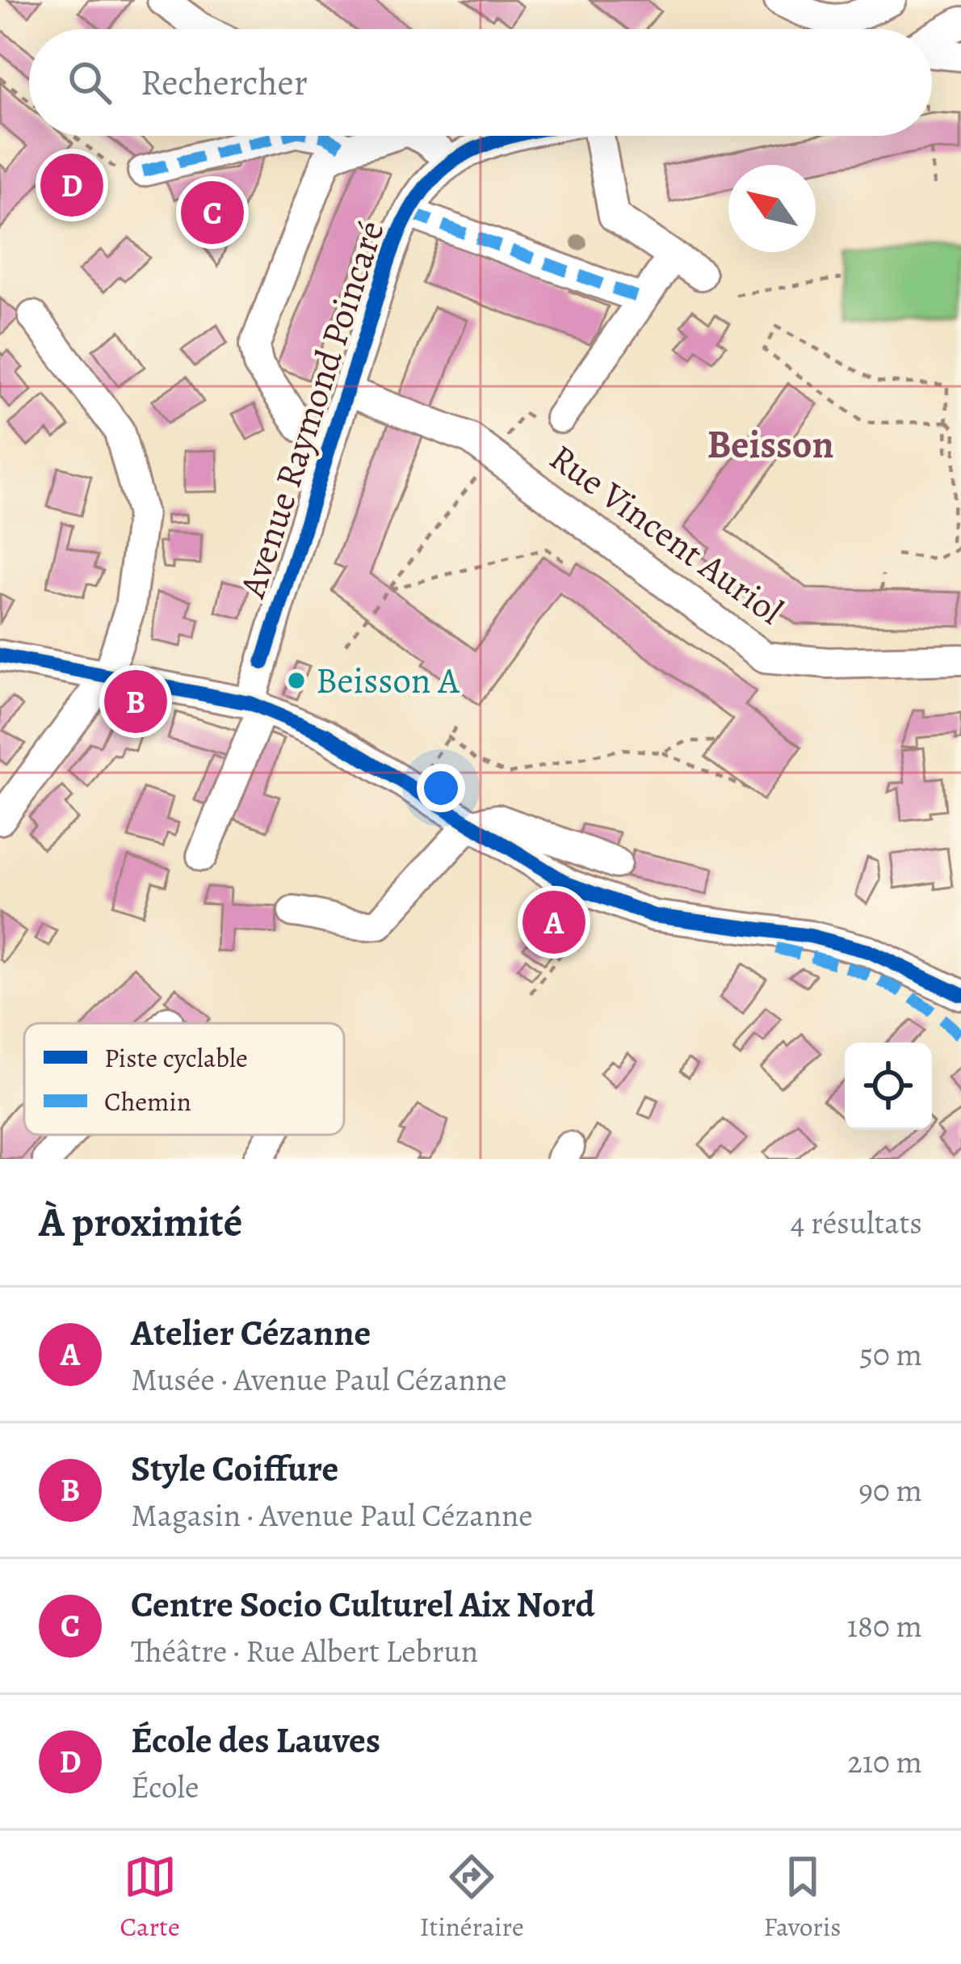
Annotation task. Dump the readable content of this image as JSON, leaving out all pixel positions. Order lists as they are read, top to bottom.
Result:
{
  "streets": {
    "street": ["Avenue Raymond Poincaré", "Rue Vincent Auriol"]
  },
  "crossings": [
    ["Avenue Raymond Poincaré", "Rue Vincent Auriol"]
  ],
  "districts": ["Beisson"],
  "places": ["Beisson A"],
  "legend": ["Piste cyclable", "Chemin"],
  "north": "top left",
  "page": {
    "search": "Rechercher",
    "pins": [
      "D",
      "C",
      "B",
      "A"
    ],
    "heading": ["À proximité", "4 résultats"],
    "list": [
      {
        "mark": "A",
        "name": "Atelier Cézanne",
        "note": "Musée · Avenue Paul Cézanne",
        "value": "50 m"
      },
      {
        "mark": "B",
        "name": "Style Coiffure",
        "note": "Magasin · Avenue Paul Cézanne",
        "value": "90 m"
      },
      {
        "mark": "C",
        "name": "Centre Socio Culturel Aix Nord",
        "note": "Théâtre · Rue Albert Lebrun",
        "value": "180 m"
      },
      {
        "mark": "D",
        "name": "École des Lauves",
        "note": "École",
        "value": "210 m"
      }
    ],
    "nav": ["Carte", "Itinéraire", "Favoris"]
  }
}
